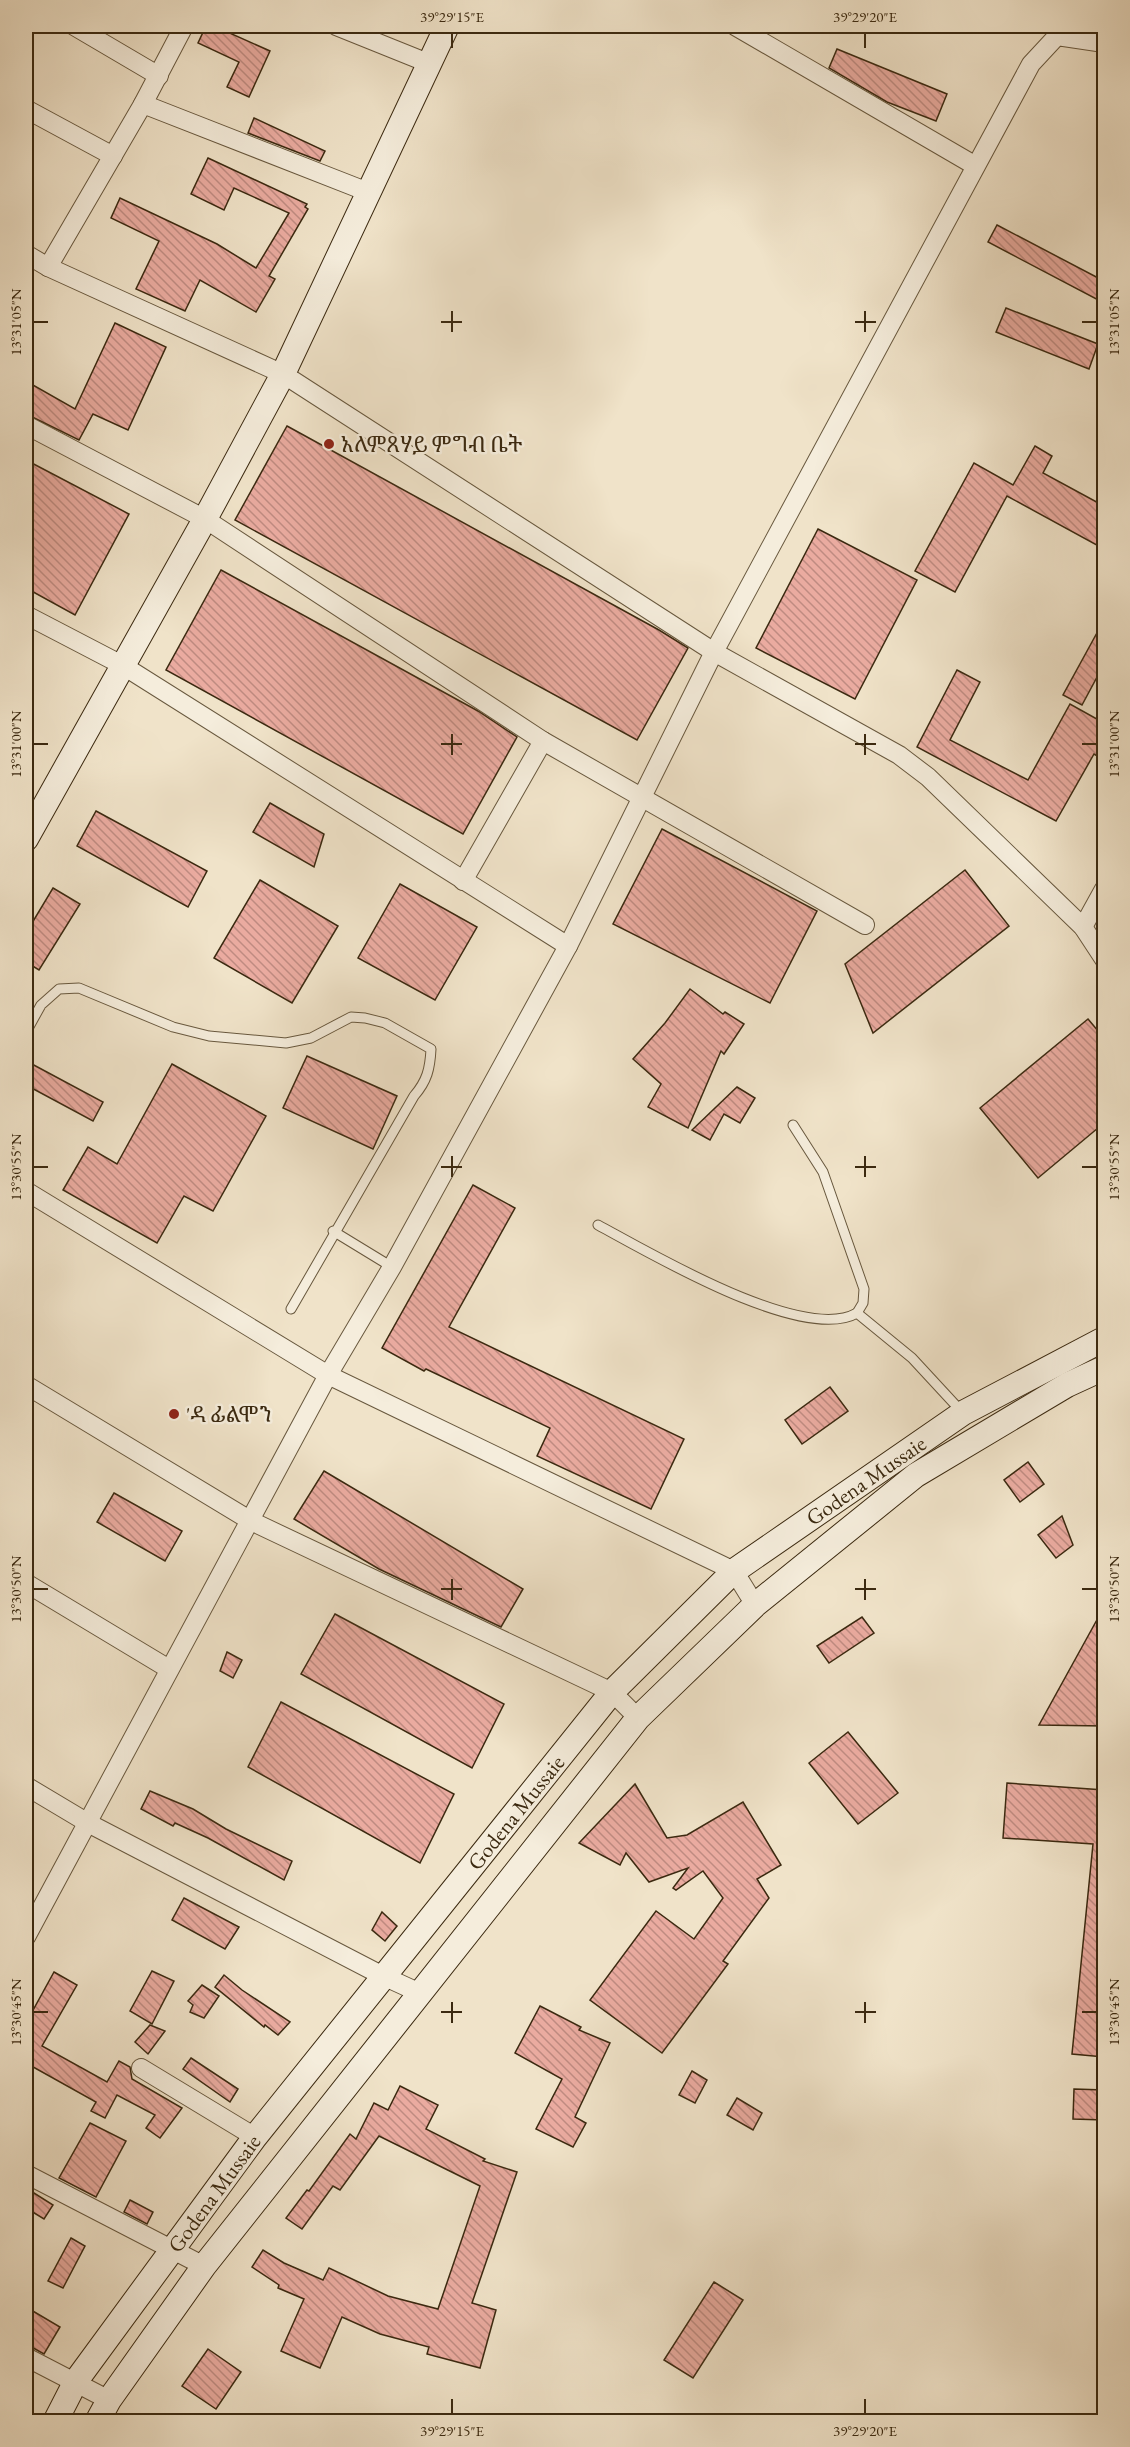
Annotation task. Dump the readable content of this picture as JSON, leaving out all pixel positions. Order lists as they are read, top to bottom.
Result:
{
  "streets": {
    "street": ["Godena Mussaie"]
  },
  "places": ["አለምጸሃይ ምግብ ቤት", "'ዳ ፊልሞን"],
  "coordinates": [
    "39°29'15\"E",
    "39°29'20\"E",
    "13°31'05\"N",
    "13°31'00\"N",
    "13°30'55\"N",
    "13°30'50\"N",
    "13°30'45\"N"
  ]
}
